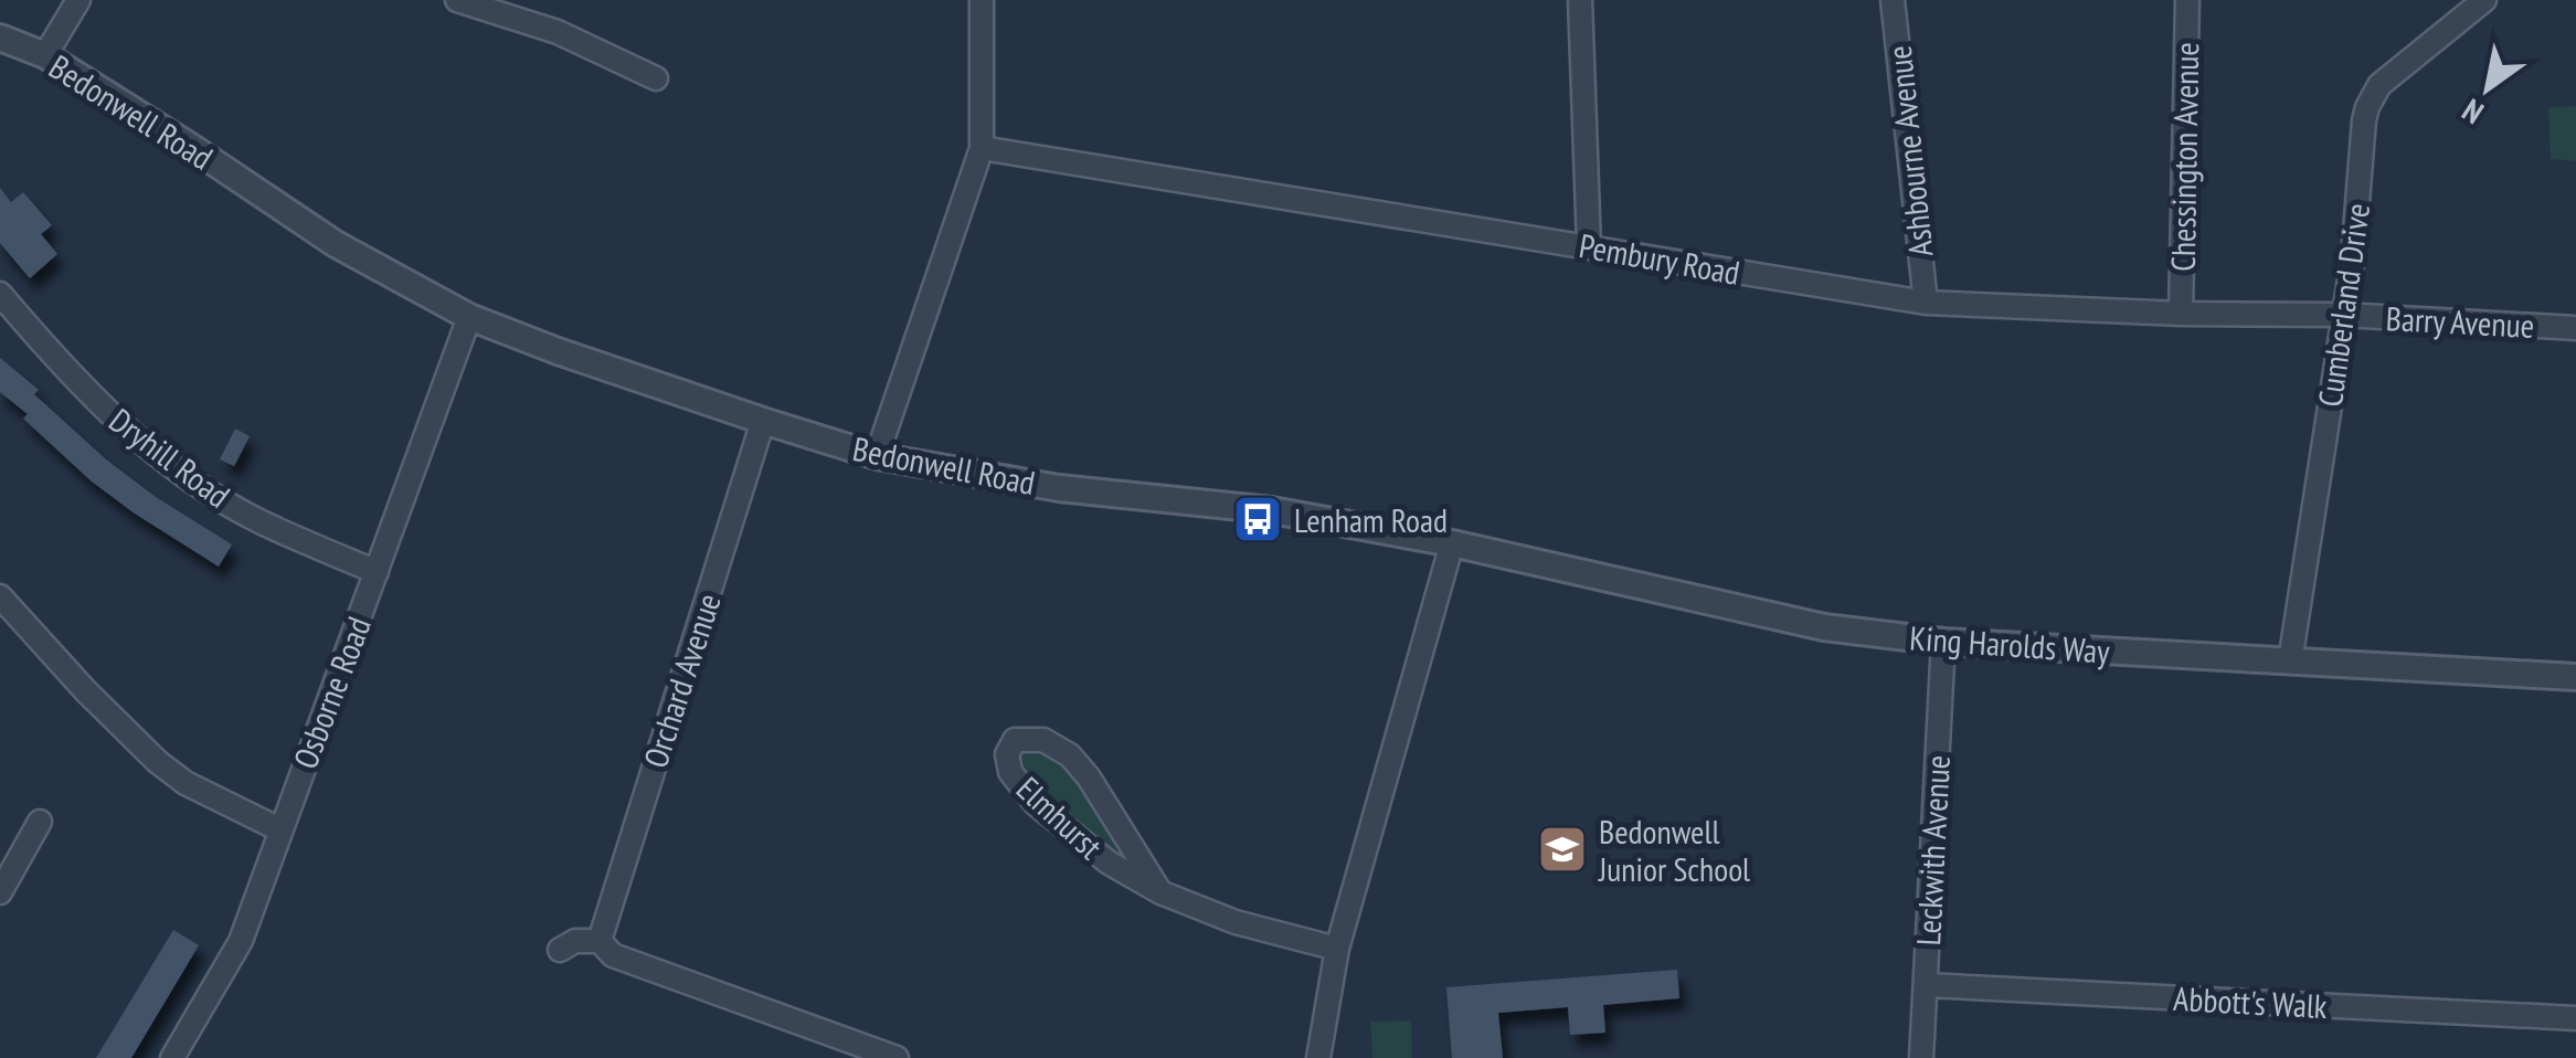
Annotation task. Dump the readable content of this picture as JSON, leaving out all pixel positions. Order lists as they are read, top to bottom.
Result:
{
  "streets": {
    "street": [
      "Bedonwell Road",
      "Ashbourne Avenue",
      "Chessington Avenue",
      "Pembury Road",
      "Cumberland Drive",
      "Barry Avenue",
      "Dryhill Road",
      "King Harolds Way",
      "Orchard Avenue",
      "Osborne Road",
      "Elmhurst",
      "Leckwith Avenue",
      "Abbott's Walk"
    ]
  },
  "crossings": [
    ["Bedonwell Road", "King Harolds Way"],
    ["Bedonwell Road", "Orchard Avenue"],
    ["Bedonwell Road", "Osborne Road"],
    ["Ashbourne Avenue", "Pembury Road"],
    ["Chessington Avenue", "Pembury Road"],
    ["Pembury Road", "Cumberland Drive"],
    ["Pembury Road", "Barry Avenue"],
    ["Cumberland Drive", "Barry Avenue"],
    ["Cumberland Drive", "King Harolds Way"],
    ["Dryhill Road", "Osborne Road"],
    ["King Harolds Way", "Leckwith Avenue"],
    ["Leckwith Avenue", "Abbott's Walk"]
  ],
  "places": {
    "bus stop": ["Lenham Road"],
    "school or university": ["Bedonwell Junior School"]
  },
  "north": "bottom left"
}
